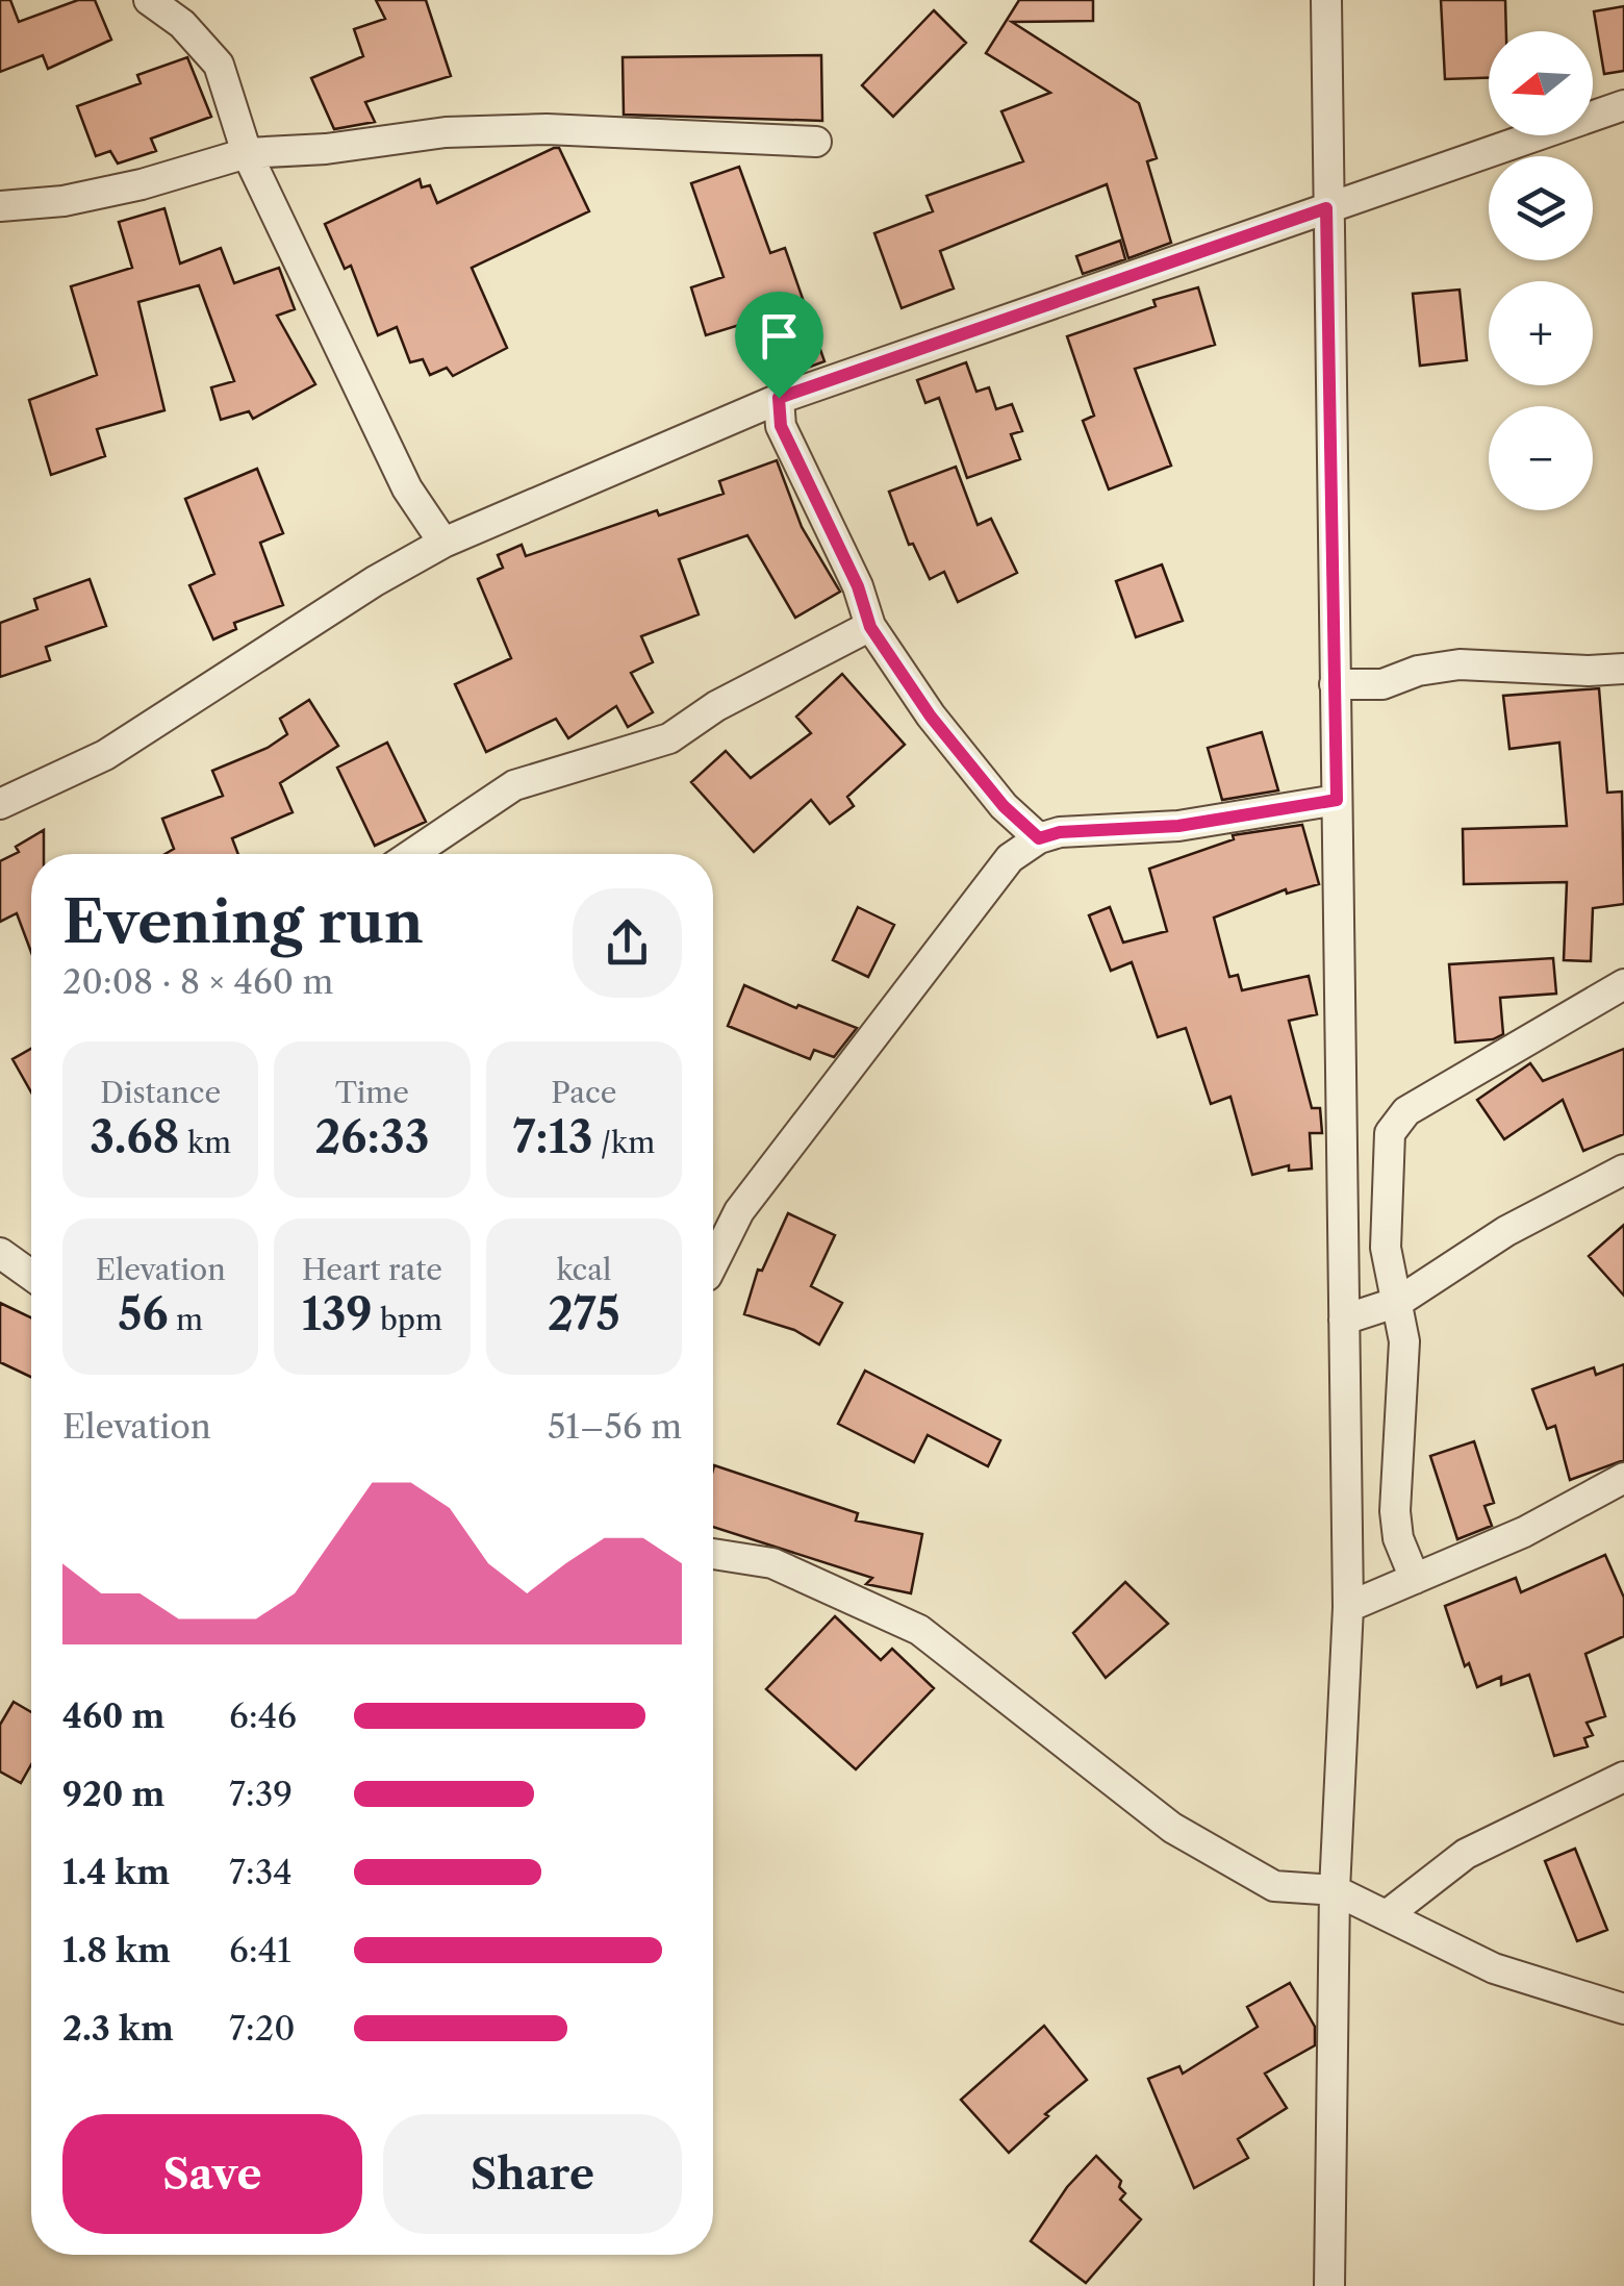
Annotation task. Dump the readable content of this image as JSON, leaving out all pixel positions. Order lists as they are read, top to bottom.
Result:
{
  "north": "left",
  "page": {
    "map_buttons": ["+", "−"],
    "heading": ["Evening run", "20:08 · 8 × 460 m"],
    "stats": [
      ["Distance", "3.68 km"],
      ["Time", "26:33"],
      ["Pace", "7:13 /km"],
      ["Elevation", "56 m"],
      ["Heart rate", "139 bpm"],
      ["kcal", "275"]
    ],
    "chart": ["Elevation", "51–56 m"],
    "list": [
      {
        "name": "460 m",
        "note": "6:46"
      },
      {
        "name": "920 m",
        "note": "7:39"
      },
      {
        "name": "1.4 km",
        "note": "7:34"
      },
      {
        "name": "1.8 km",
        "note": "6:41"
      },
      {
        "name": "2.3 km",
        "note": "7:20"
      }
    ],
    "buttons": ["Save", "Share"]
  }
}
